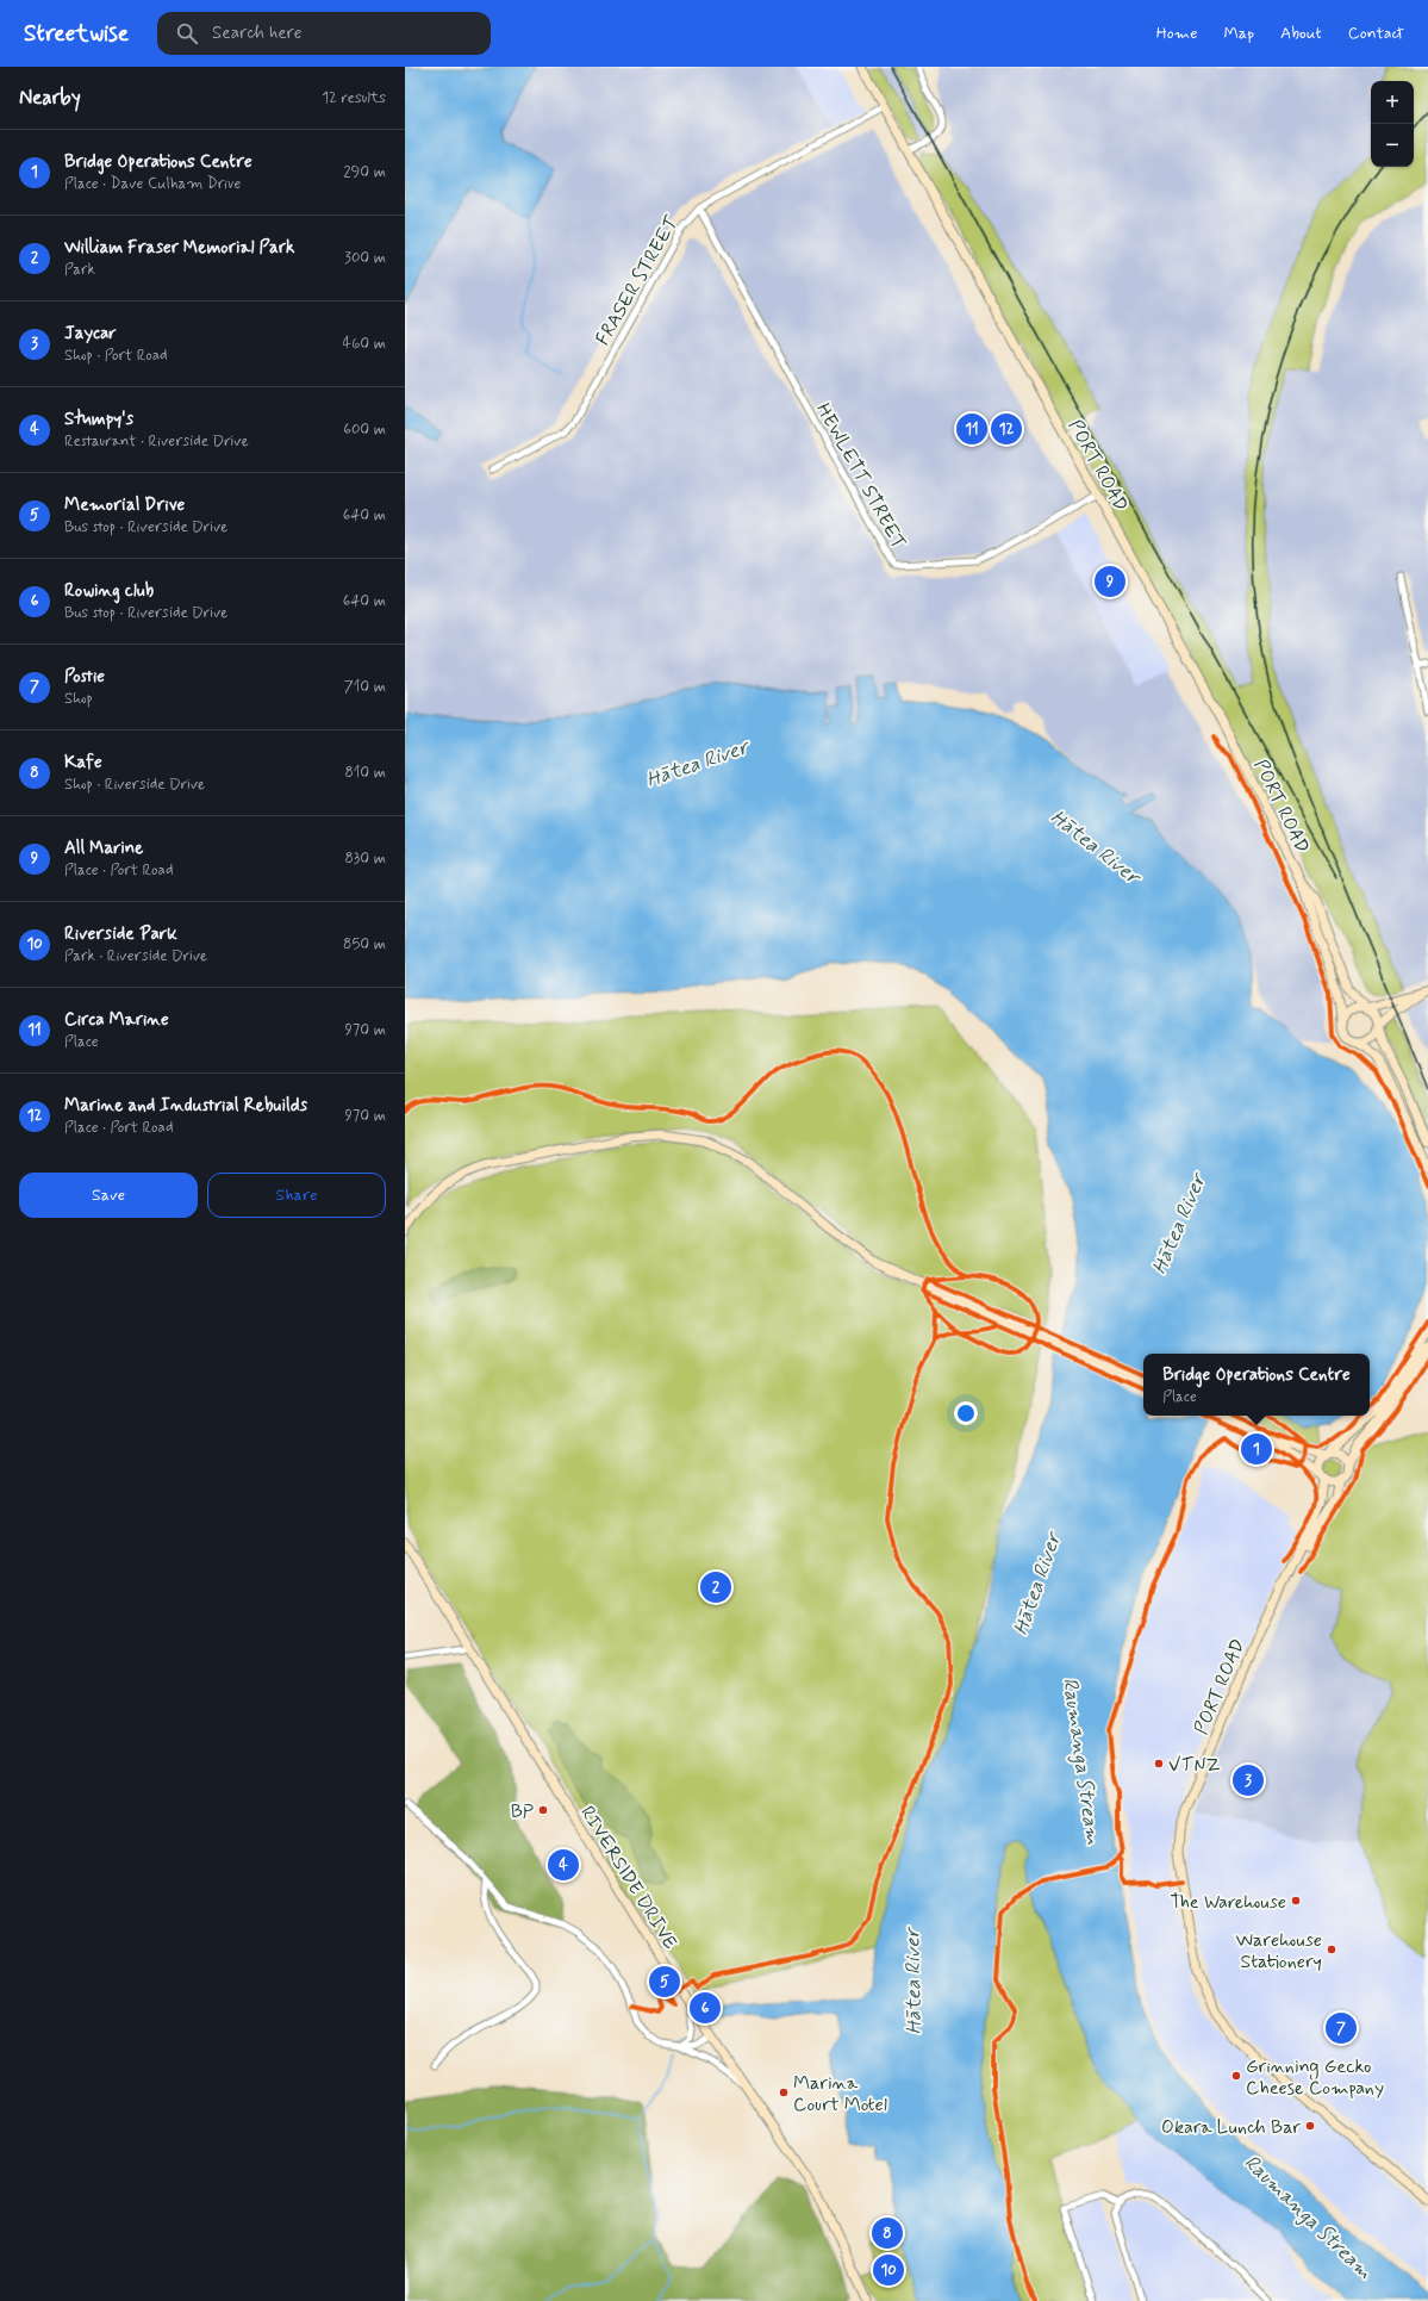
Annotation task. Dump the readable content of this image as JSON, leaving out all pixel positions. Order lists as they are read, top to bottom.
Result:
{
  "streets": {
    "main road": ["PORT ROAD", "RIVERSIDE DRIVE"],
    "street": ["FRASER STREET", "HEWLETT STREET"]
  },
  "crossings": [
    ["FRASER STREET", "PORT ROAD"],
    ["FRASER STREET", "HEWLETT STREET"],
    ["PORT ROAD", "HEWLETT STREET"]
  ],
  "water": ["Hātea River", "Raumanga Stream"],
  "places": [
    "VTNZ",
    "BP",
    "The Warehouse",
    "Warehouse Stationery",
    "Grinning Gecko Cheese Company",
    "Marina Court Motel",
    "Okara Lunch Bar"
  ],
  "page": {
    "header": "Streetwise",
    "search": "Search here",
    "nav": [
      "Home",
      "Map",
      "About",
      "Contact"
    ],
    "heading": ["Nearby", "12 results"],
    "map_buttons": ["+", "−"],
    "list": [
      {
        "mark": "1",
        "name": "Bridge Operations Centre",
        "note": "Place · Dave Culham Drive",
        "value": "290 m"
      },
      {
        "mark": "2",
        "name": "William Fraser Memorial Park",
        "note": "Park",
        "value": "300 m"
      },
      {
        "mark": "3",
        "name": "Jaycar",
        "note": "Shop · Port Road",
        "value": "460 m"
      },
      {
        "mark": "4",
        "name": "Stumpy's",
        "note": "Restaurant · Riverside Drive",
        "value": "600 m"
      },
      {
        "mark": "5",
        "name": "Memorial Drive",
        "note": "Bus stop · Riverside Drive",
        "value": "640 m"
      },
      {
        "mark": "6",
        "name": "Rowing club",
        "note": "Bus stop · Riverside Drive",
        "value": "640 m"
      },
      {
        "mark": "7",
        "name": "Postie",
        "note": "Shop",
        "value": "710 m"
      },
      {
        "mark": "8",
        "name": "Kafe",
        "note": "Shop · Riverside Drive",
        "value": "810 m"
      },
      {
        "mark": "9",
        "name": "All Marine",
        "note": "Place · Port Road",
        "value": "830 m"
      },
      {
        "mark": "10",
        "name": "Riverside Park",
        "note": "Park · Riverside Drive",
        "value": "850 m"
      },
      {
        "mark": "11",
        "name": "Circa Marine",
        "note": "Place",
        "value": "970 m"
      },
      {
        "mark": "12",
        "name": "Marine and Industrial Rebuilds",
        "note": "Place · Port Road",
        "value": "970 m"
      }
    ],
    "pins": [
      "11",
      "12",
      "9",
      "1",
      "2",
      "3",
      "4",
      "5",
      "6",
      "7",
      "8",
      "10"
    ],
    "buttons": ["Save", "Share"],
    "popup": ["Bridge Operations Centre", "Place"]
  }
}
